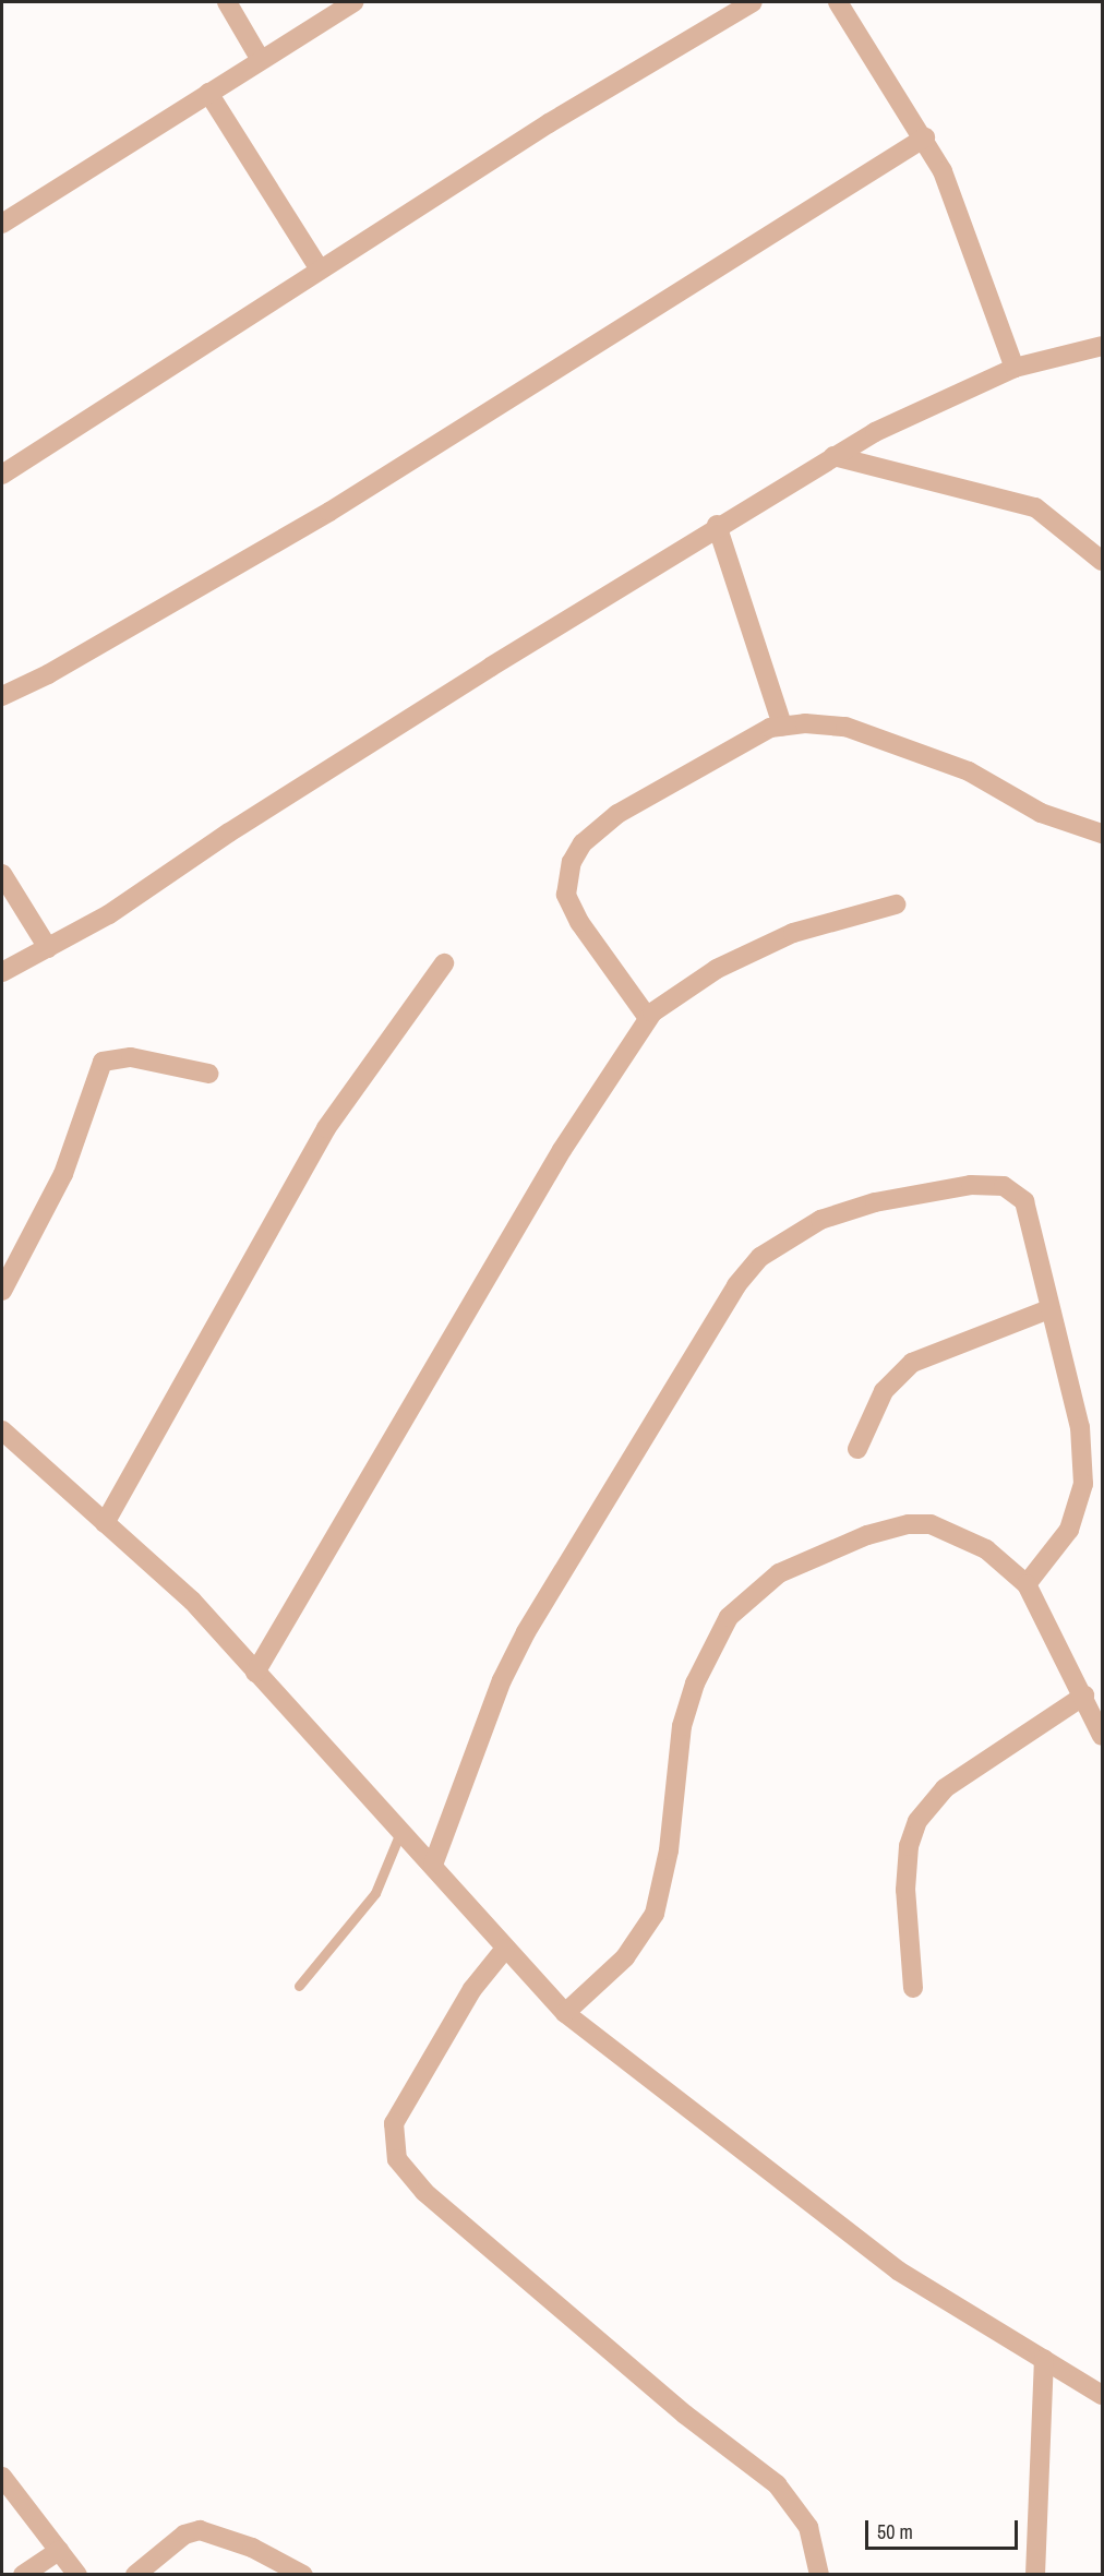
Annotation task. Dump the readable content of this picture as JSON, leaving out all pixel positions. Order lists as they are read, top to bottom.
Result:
{
  "scale_bar": "50 m"
}
